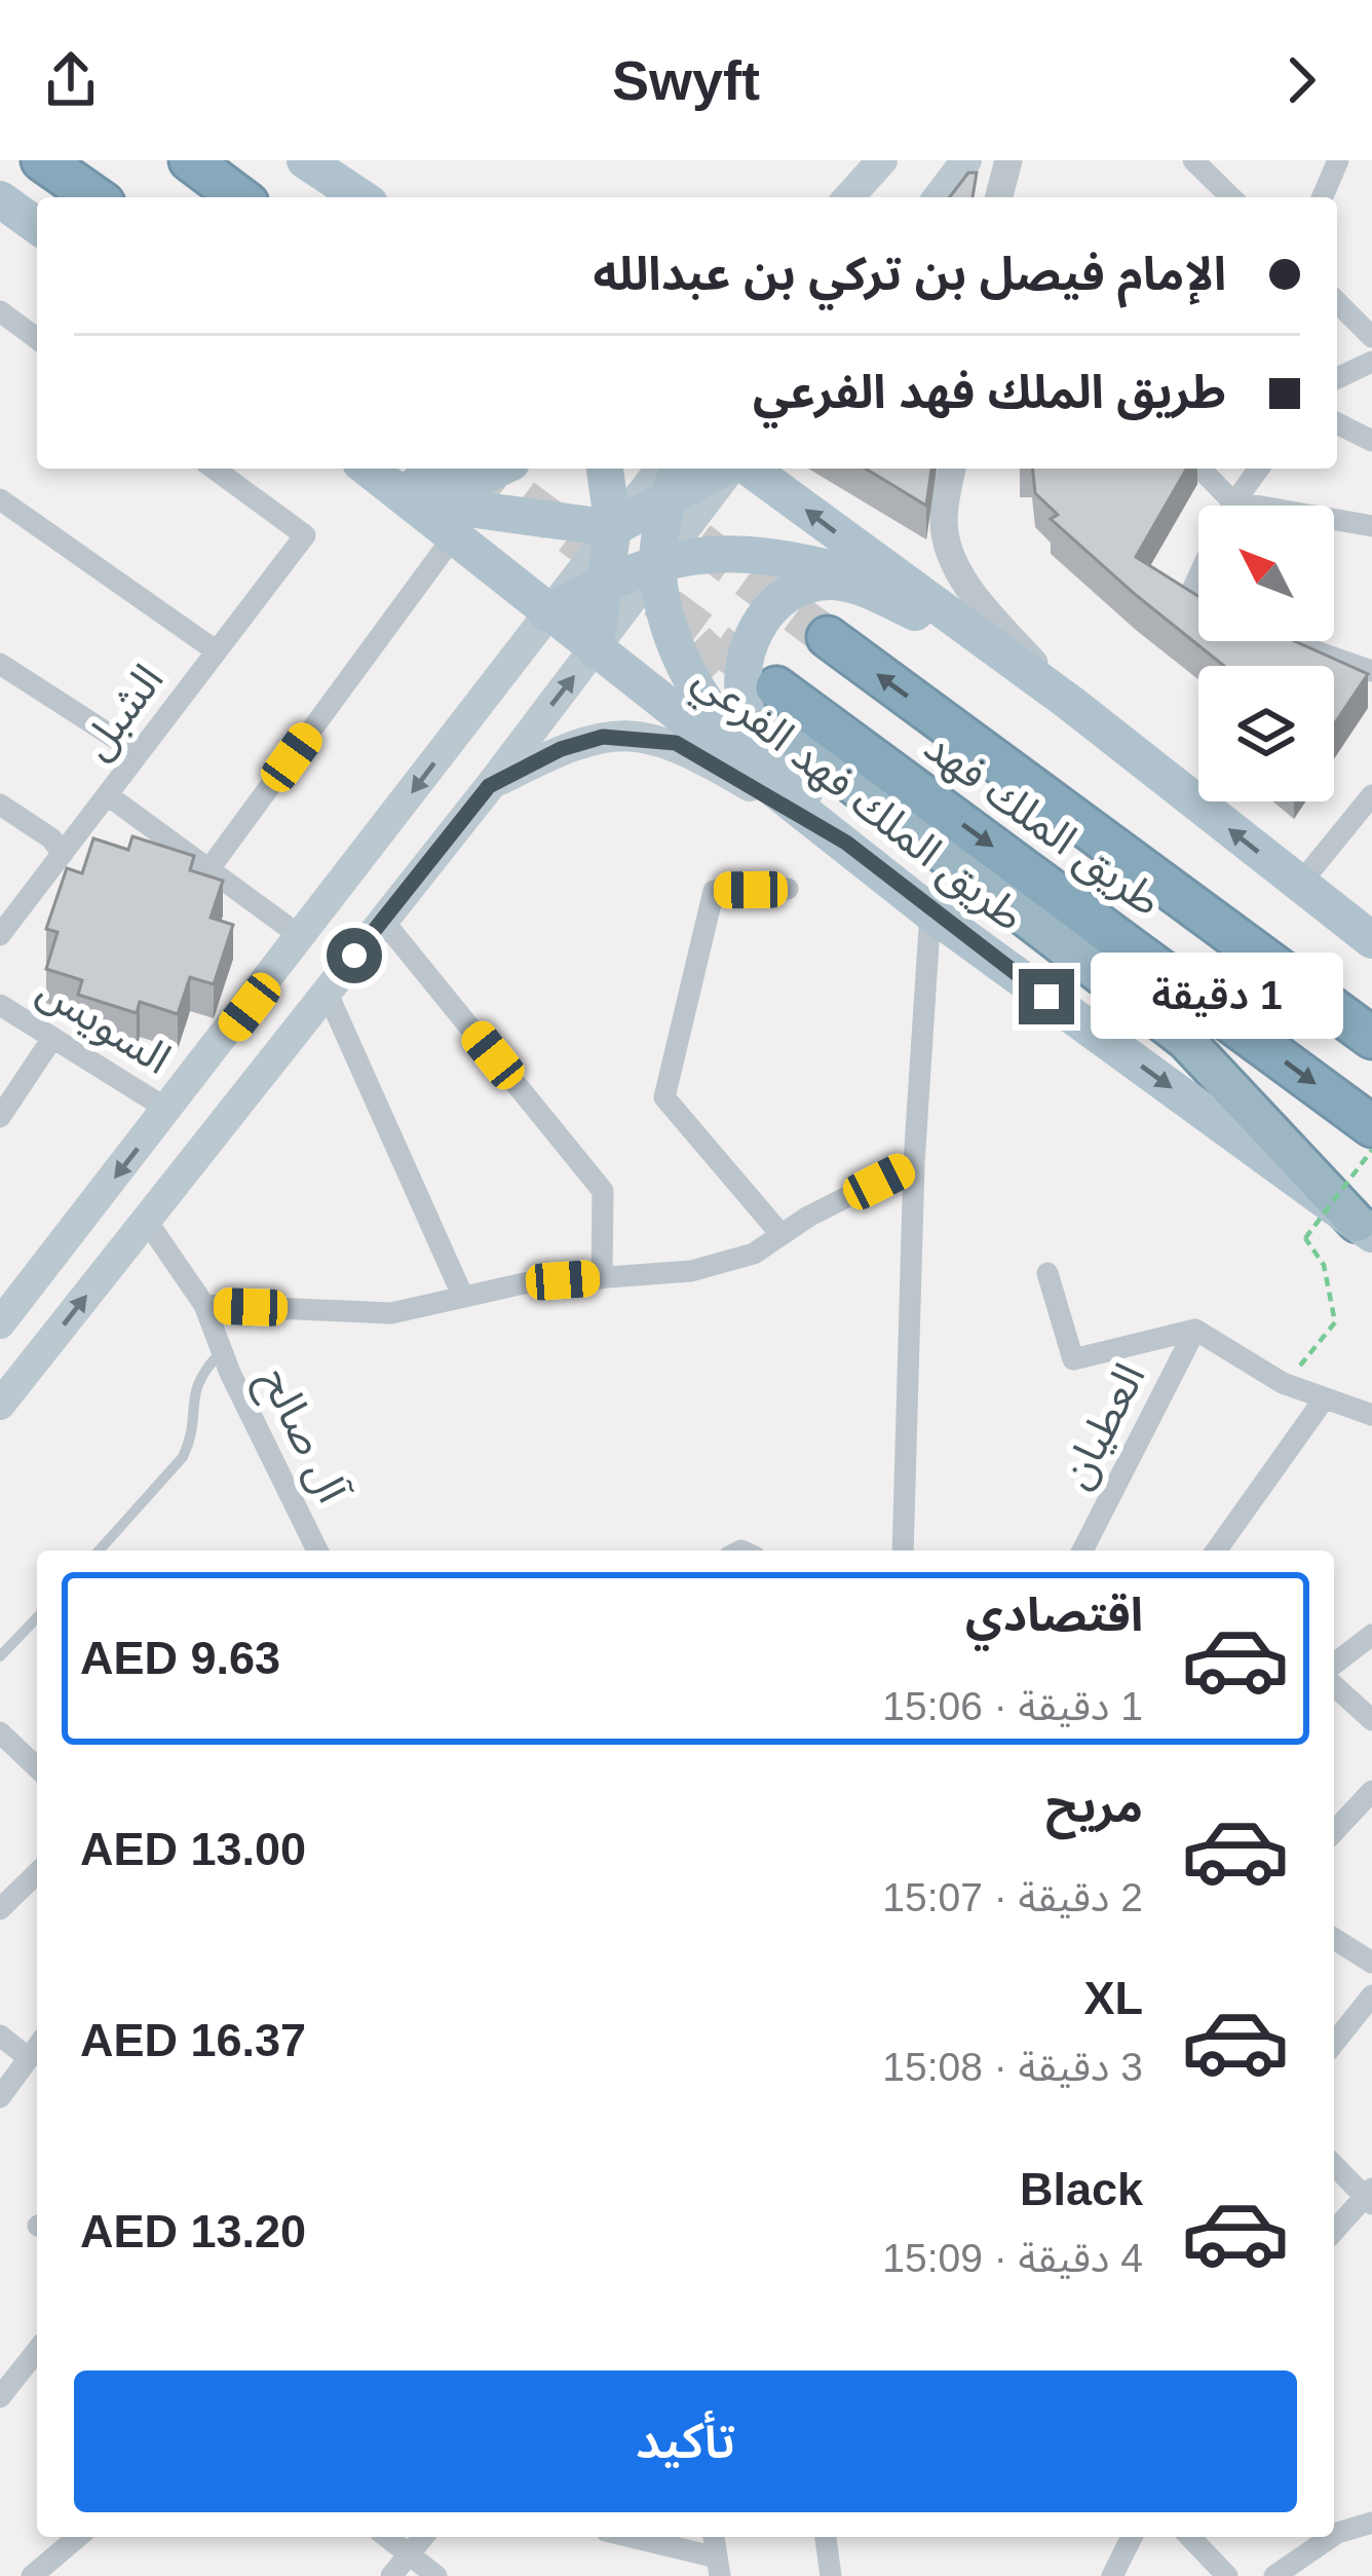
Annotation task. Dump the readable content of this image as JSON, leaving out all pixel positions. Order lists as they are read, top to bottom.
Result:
{
  "streets": {
    "highway": ["طريق الملك فهد"],
    "main road": ["طريق الملك فهد الفرعي"],
    "street": [
      "الشبل",
      "السويس",
      "العطيان",
      "آل صالح"
    ]
  },
  "north": "top left",
  "page": {
    "header": "Swyft",
    "banner": ["الإمام فيصل بن تركي بن عبدالله", "طريق الملك فهد الفرعي"],
    "bubble": "1 دقيقة",
    "list": [
      {
        "name": "اقتصادي",
        "note": "1 دقيقة · 15:06",
        "value": "AED 9.63"
      },
      {
        "name": "مريح",
        "note": "2 دقيقة · 15:07",
        "value": "AED 13.00"
      },
      {
        "name": "XL",
        "note": "3 دقيقة · 15:08",
        "value": "AED 16.37"
      },
      {
        "name": "Black",
        "note": "4 دقيقة · 15:09",
        "value": "AED 13.20"
      }
    ],
    "buttons": "تأكيد"
  }
}
